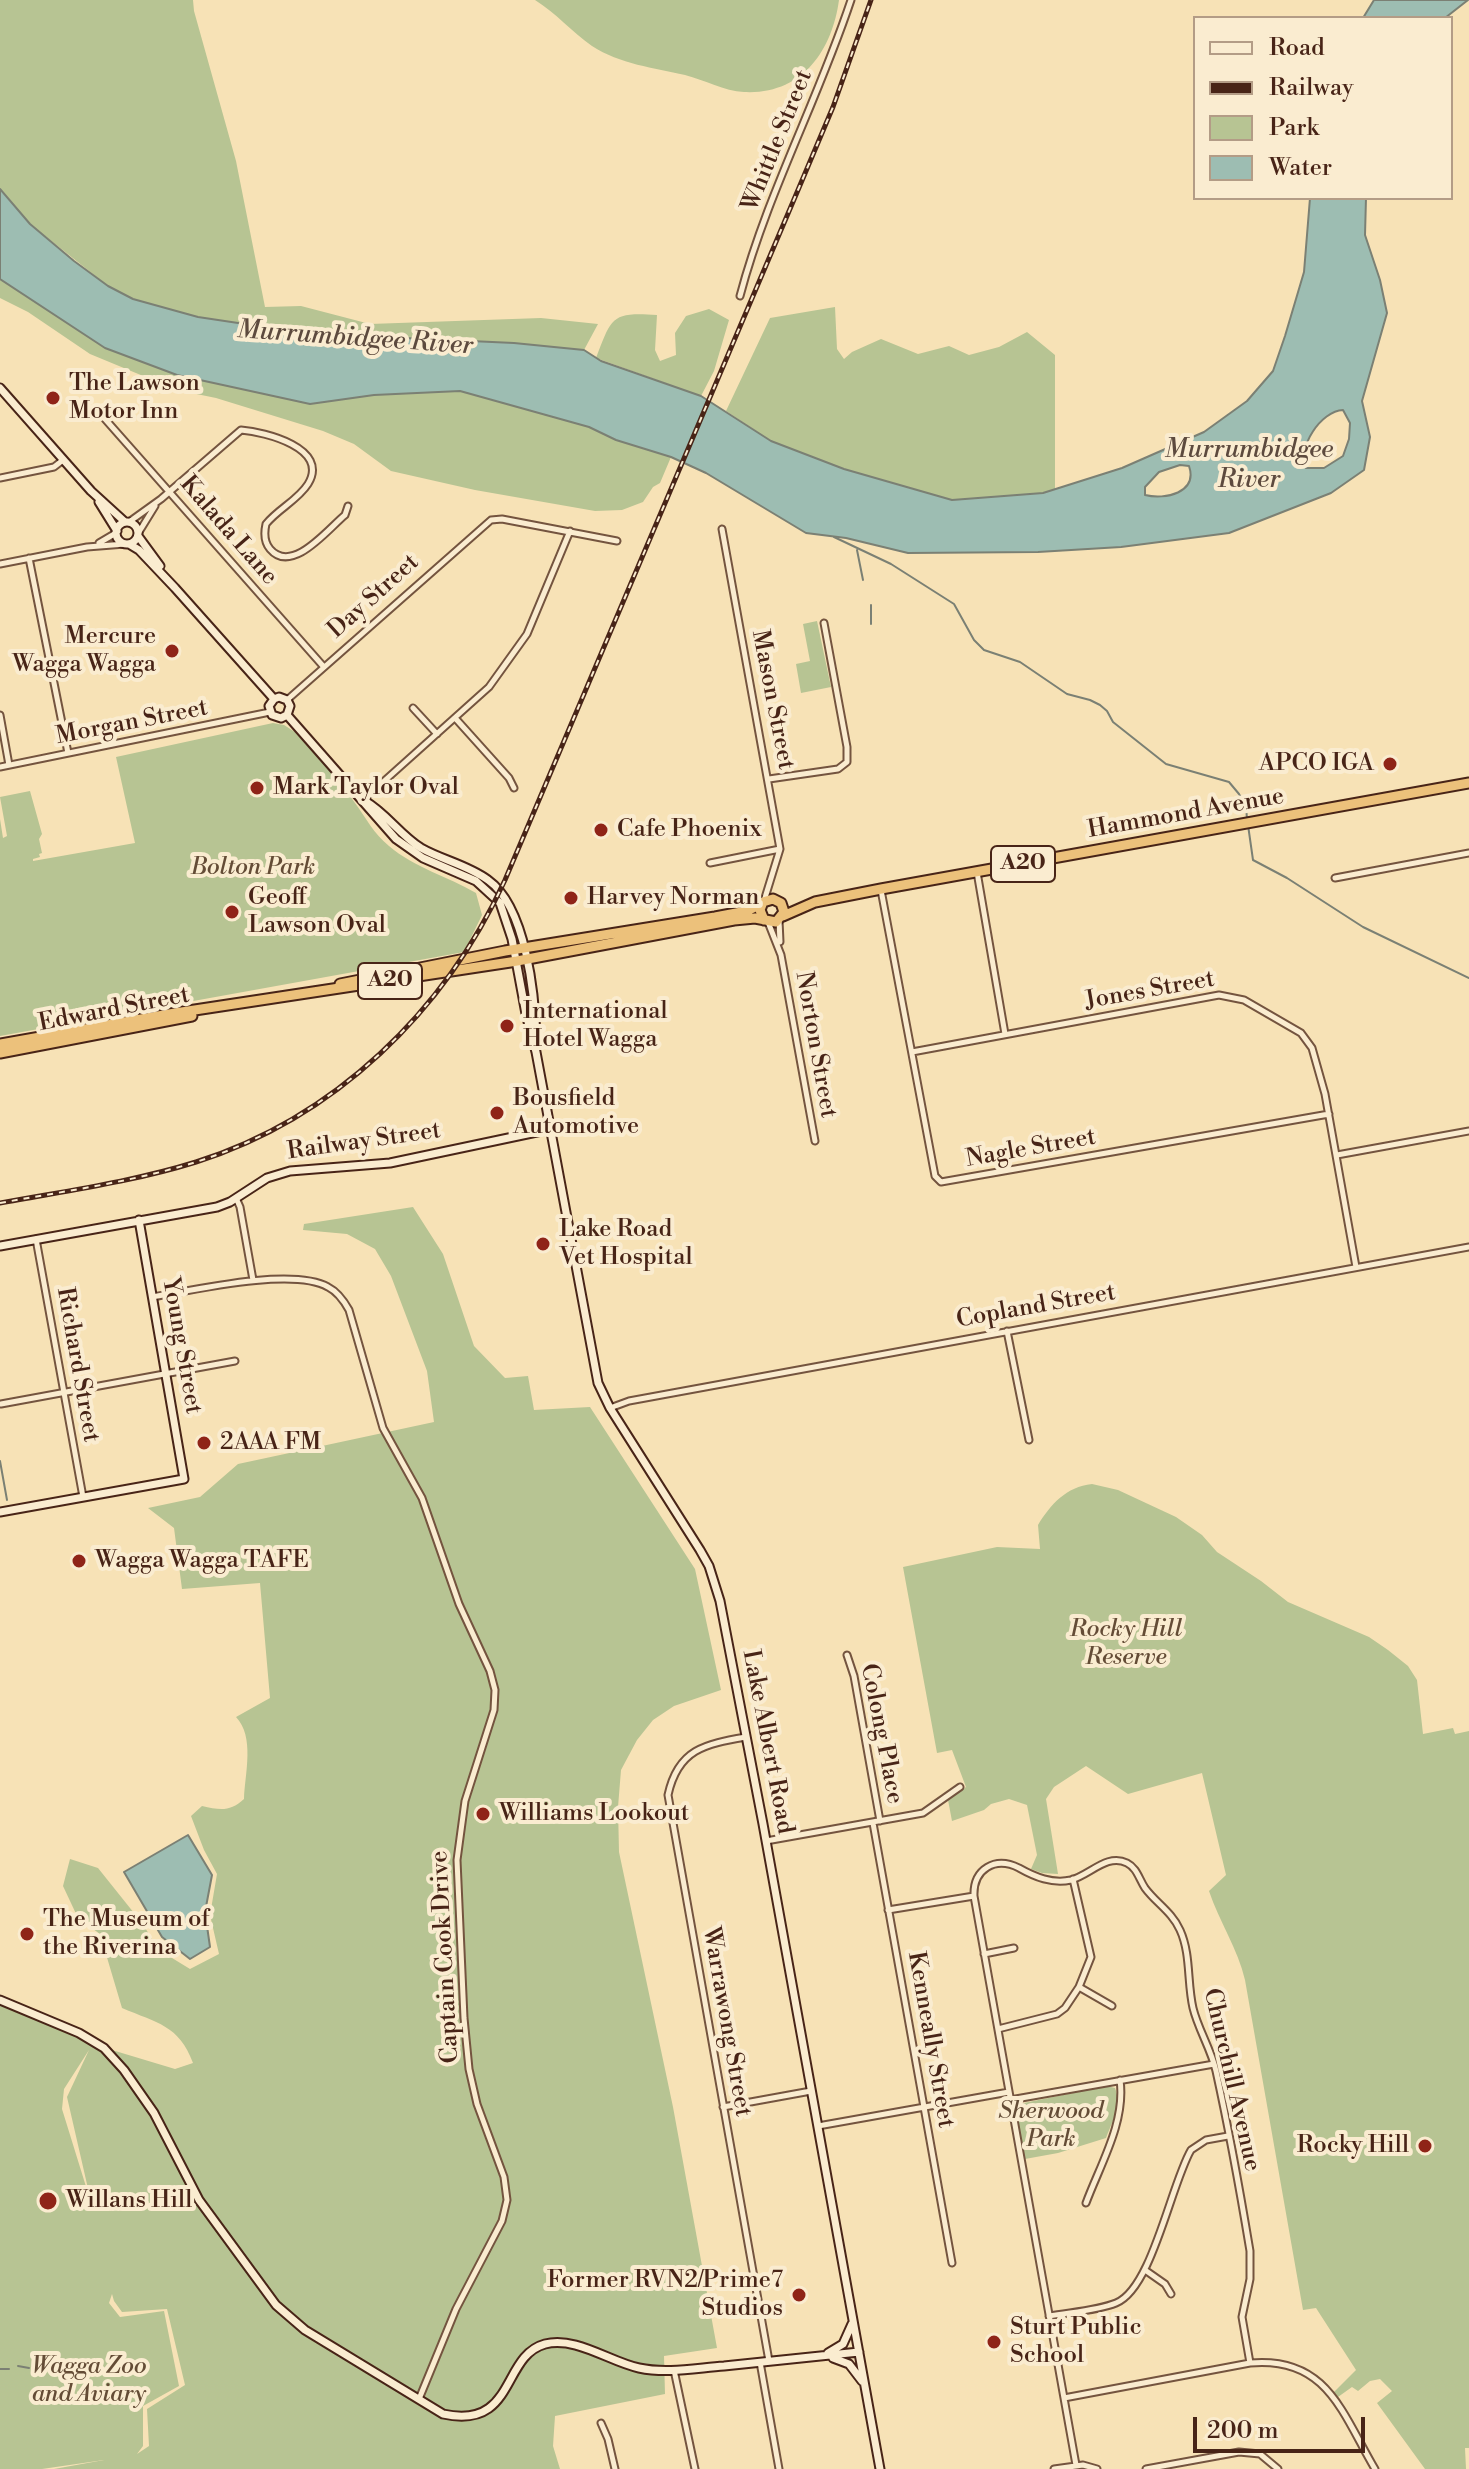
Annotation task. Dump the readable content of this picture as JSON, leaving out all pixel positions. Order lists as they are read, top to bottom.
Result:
{
  "streets": {
    "highway": ["Hammond Avenue", "A20", "Edward Street"],
    "street": [
      "Whittle Street",
      "Kalada Lane",
      "Day Street",
      "Mason Street",
      "Morgan Street",
      "Jones Street",
      "Norton Street",
      "Railway Street",
      "Nagle Street",
      "Copland Street",
      "Young Street",
      "Richard Street",
      "Colong Place",
      "Lake Albert Road",
      "Captain Cook Drive",
      "Warrawong Street",
      "Kenneally Street",
      "Churchill Avenue"
    ]
  },
  "crossings": [
    ["Kalada Lane", "Day Street"],
    ["Day Street", "Morgan Street"],
    ["Day Street", "Lake Albert Road"],
    ["Mason Street", "Hammond Avenue"],
    ["Mason Street", "A20"],
    ["Mason Street", "Norton Street"],
    ["Morgan Street", "Lake Albert Road"],
    ["Hammond Avenue", "A20"],
    ["Hammond Avenue", "Norton Street"],
    ["Hammond Avenue", "Nagle Street"],
    ["A20", "Edward Street"],
    ["A20", "Norton Street"],
    ["A20", "Lake Albert Road"],
    ["Jones Street", "Nagle Street"],
    ["Jones Street", "Copland Street"],
    ["Edward Street", "Lake Albert Road"],
    ["Railway Street", "Young Street"],
    ["Railway Street", "Richard Street"],
    ["Railway Street", "Lake Albert Road"],
    ["Copland Street", "Lake Albert Road"],
    ["Young Street", "Richard Street"],
    ["Young Street", "Captain Cook Drive"],
    ["Lake Albert Road", "Warrawong Street"]
  ],
  "water": ["Murrumbidgee River"],
  "parks": [
    "Bolton Park",
    "Rocky Hill Reserve",
    "Sherwood Park",
    "Wagga Zoo and Aviary"
  ],
  "places": [
    "The Lawson Motor Inn",
    "Mercure Wagga Wagga",
    "APCO IGA",
    "Mark Taylor Oval",
    "Cafe Phoenix",
    "Harvey Norman",
    "Geoff Lawson Oval",
    "International Hotel Wagga",
    "Bousfield Automotive",
    "Lake Road Vet Hospital",
    "2AAA FM",
    "Wagga Wagga TAFE",
    "Williams Lookout",
    "The Museum of the Riverina",
    "Rocky Hill",
    "Willans Hill",
    "Former RVN2/Prime7 Studios",
    "Sturt Public School"
  ],
  "legend": [
    "Road",
    "Railway",
    "Park",
    "Water"
  ],
  "scale_bar": "200 m"
}
